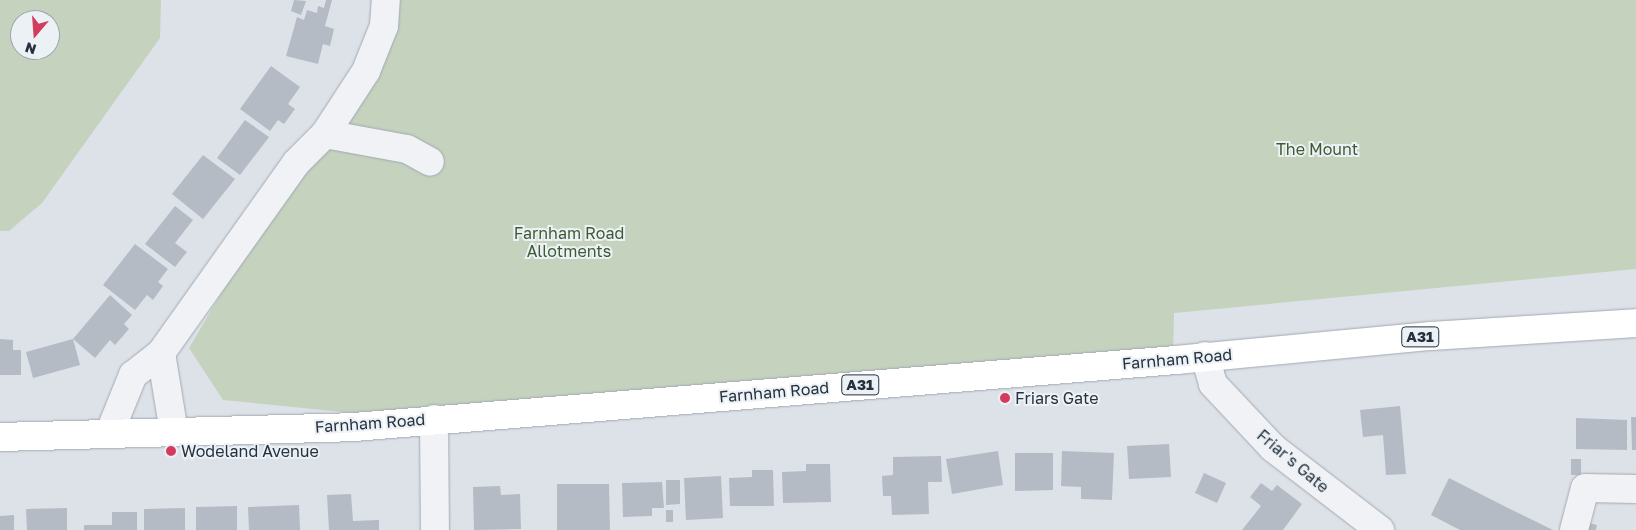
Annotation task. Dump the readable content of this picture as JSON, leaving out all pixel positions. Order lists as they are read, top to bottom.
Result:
{
  "streets": {
    "main road": ["A31", "Farnham Road"],
    "street": ["Friar's Gate"]
  },
  "crossings": [
    ["Farnham Road", "Friar's Gate"]
  ],
  "parks": ["The Mount", "Farnham Road Allotments"],
  "places": ["Friars Gate", "Wodeland Avenue"],
  "north": "bottom"
}
